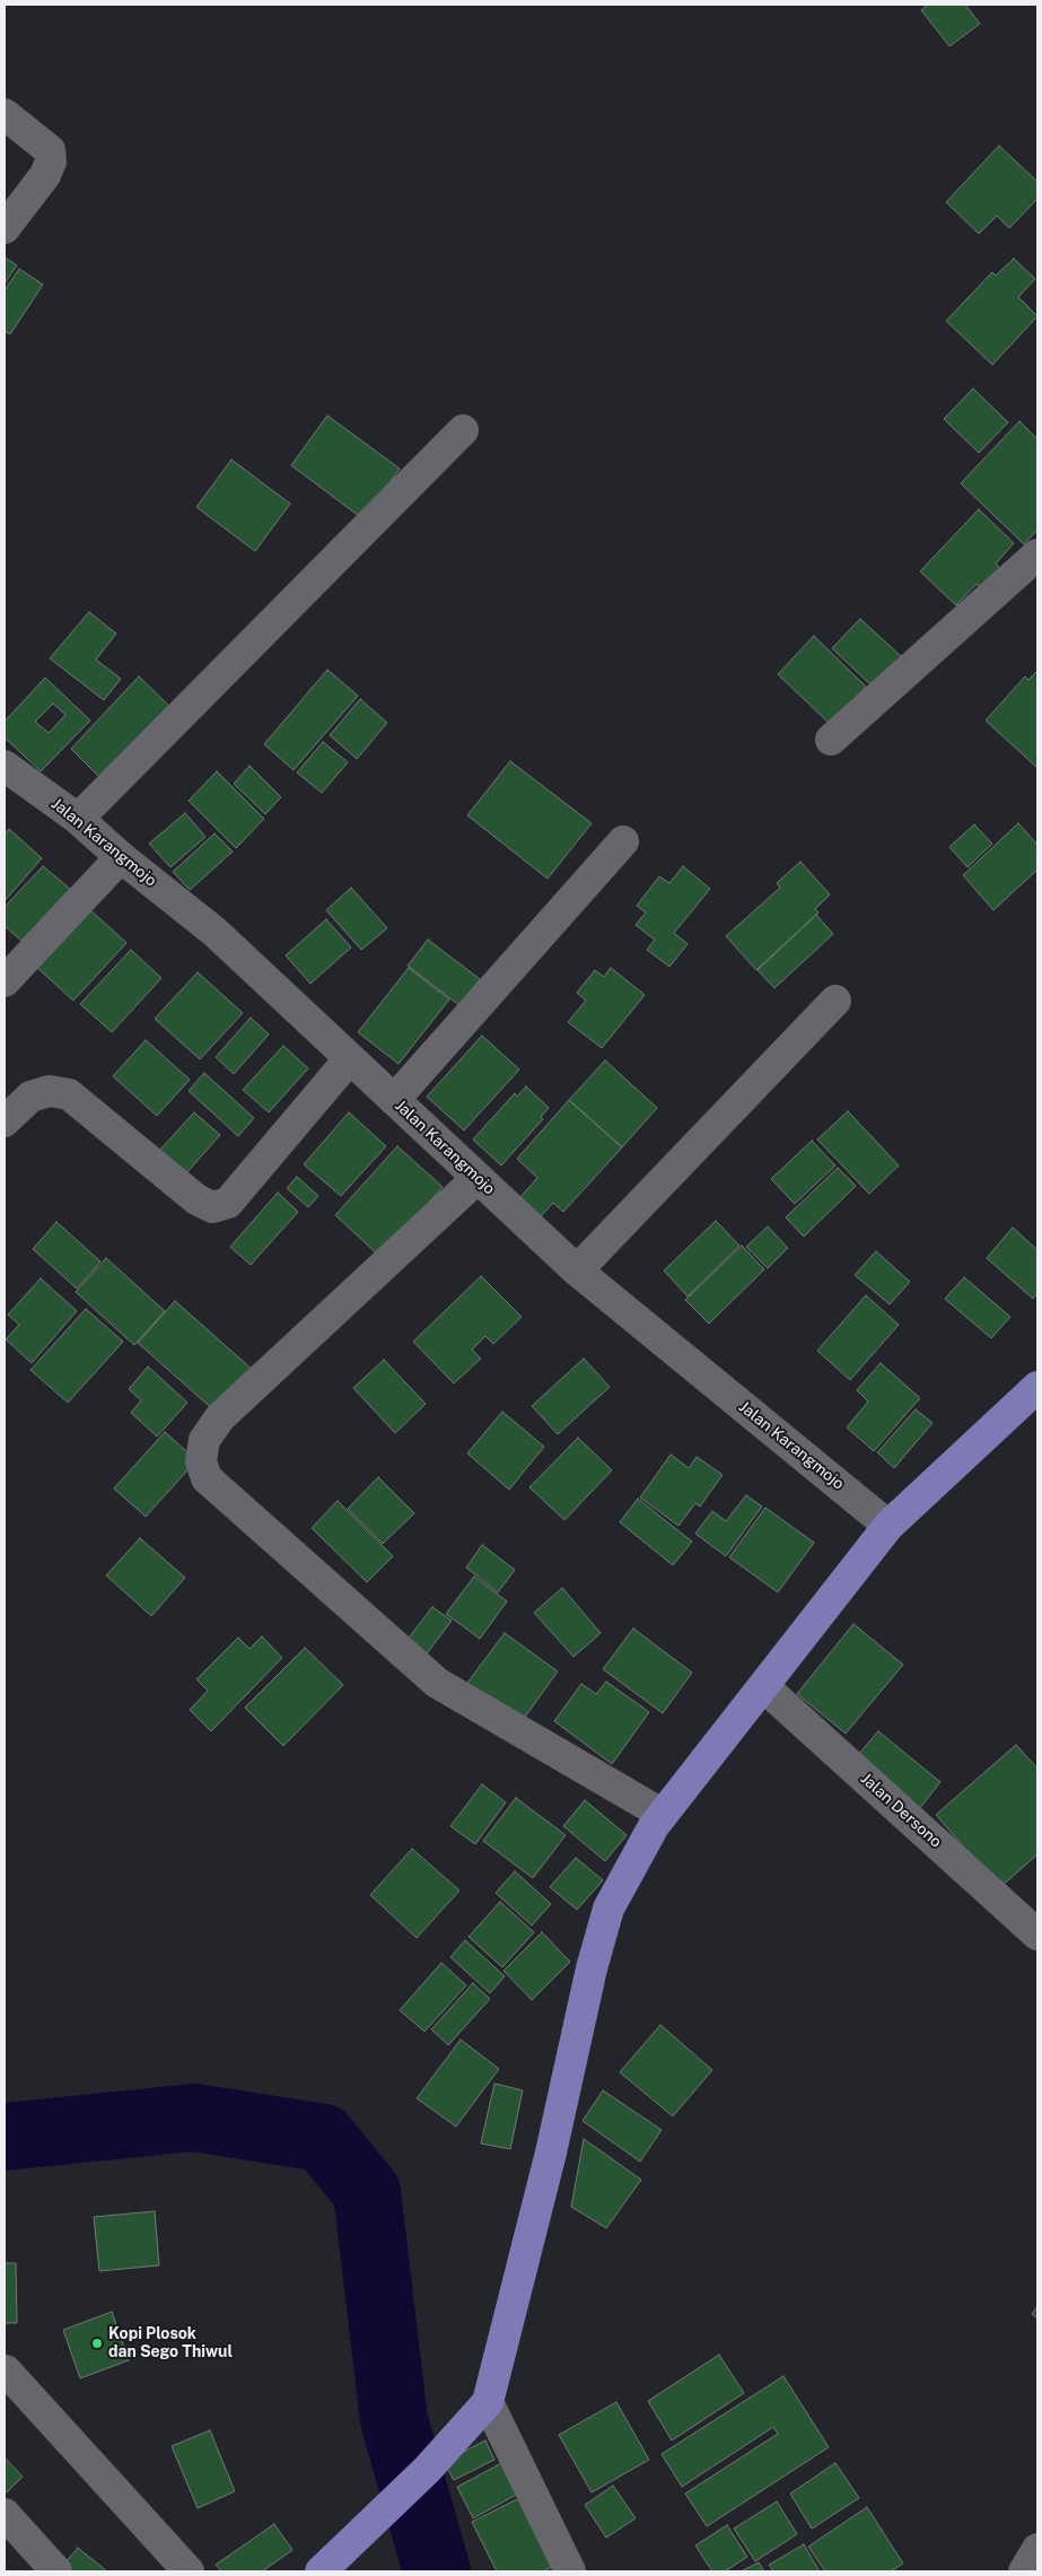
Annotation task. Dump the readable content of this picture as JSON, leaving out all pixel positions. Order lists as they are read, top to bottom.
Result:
{
  "streets": {
    "street": ["Jalan Karangmojo", "Jalan Dersono"]
  },
  "places": ["Kopi Plosok dan Sego Thiwul"]
}
